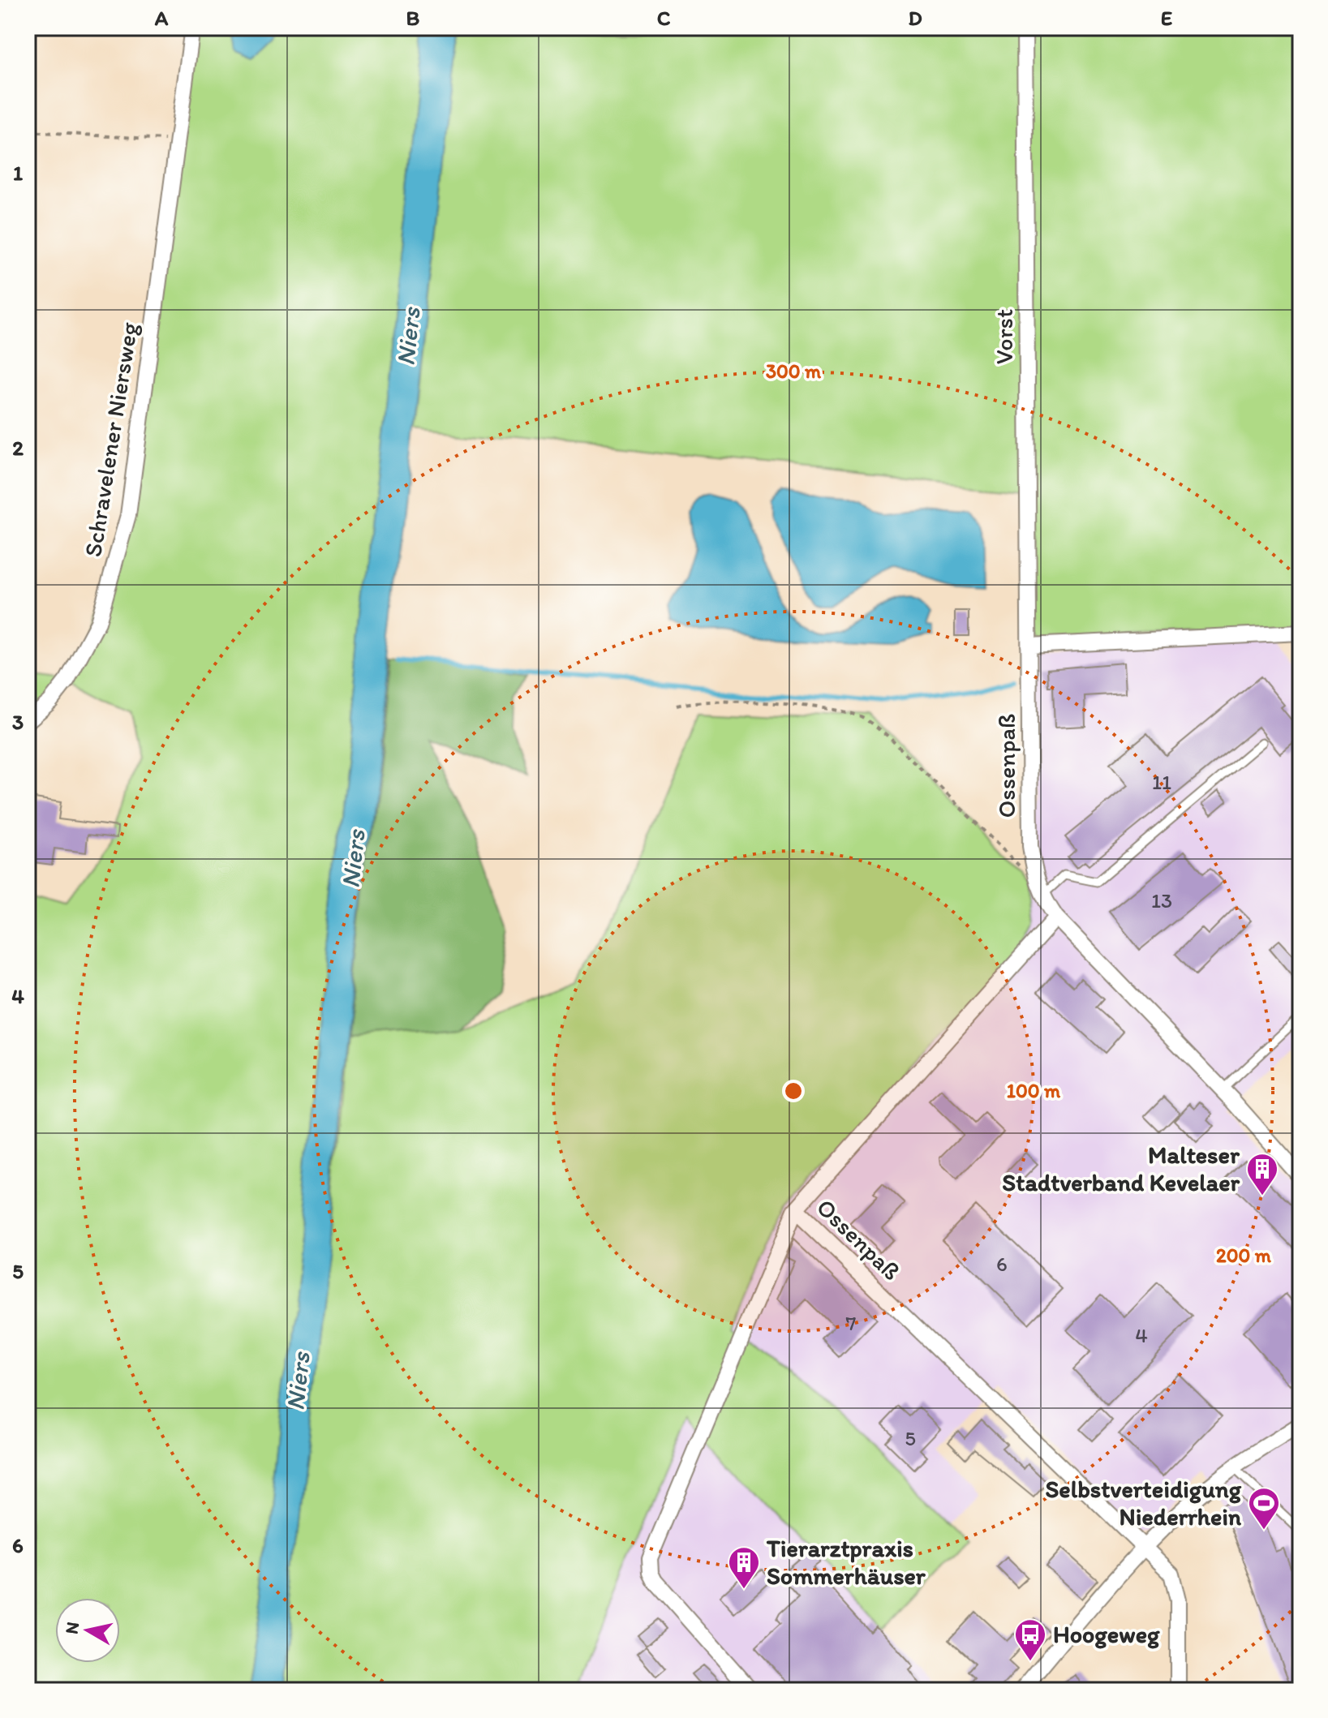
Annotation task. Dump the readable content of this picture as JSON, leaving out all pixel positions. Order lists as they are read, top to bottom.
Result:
{
  "streets": {
    "street": ["Vorst", "Schravelener Niersweg", "Ossenpaß"]
  },
  "crossings": [
    ["Vorst", "Ossenpaß"]
  ],
  "water": ["Niers"],
  "places": {
    "building": ["Malteser Stadtverband Kevelaer", "Tierarztpraxis Sommerhäuser"],
    "sports": ["Selbstverteidigung Niederrhein"],
    "bus stop": ["Hoogeweg"]
  },
  "house_numbers": [
    "11",
    "13",
    "6",
    "7",
    "4",
    "5"
  ],
  "north": "left",
  "grid": {
    "columns": [
      "A",
      "B",
      "C",
      "D",
      "E"
    ],
    "rows": [
      "1",
      "2",
      "3",
      "4",
      "5",
      "6"
    ]
  },
  "rings": ["300 m", "100 m", "200 m"]
}
